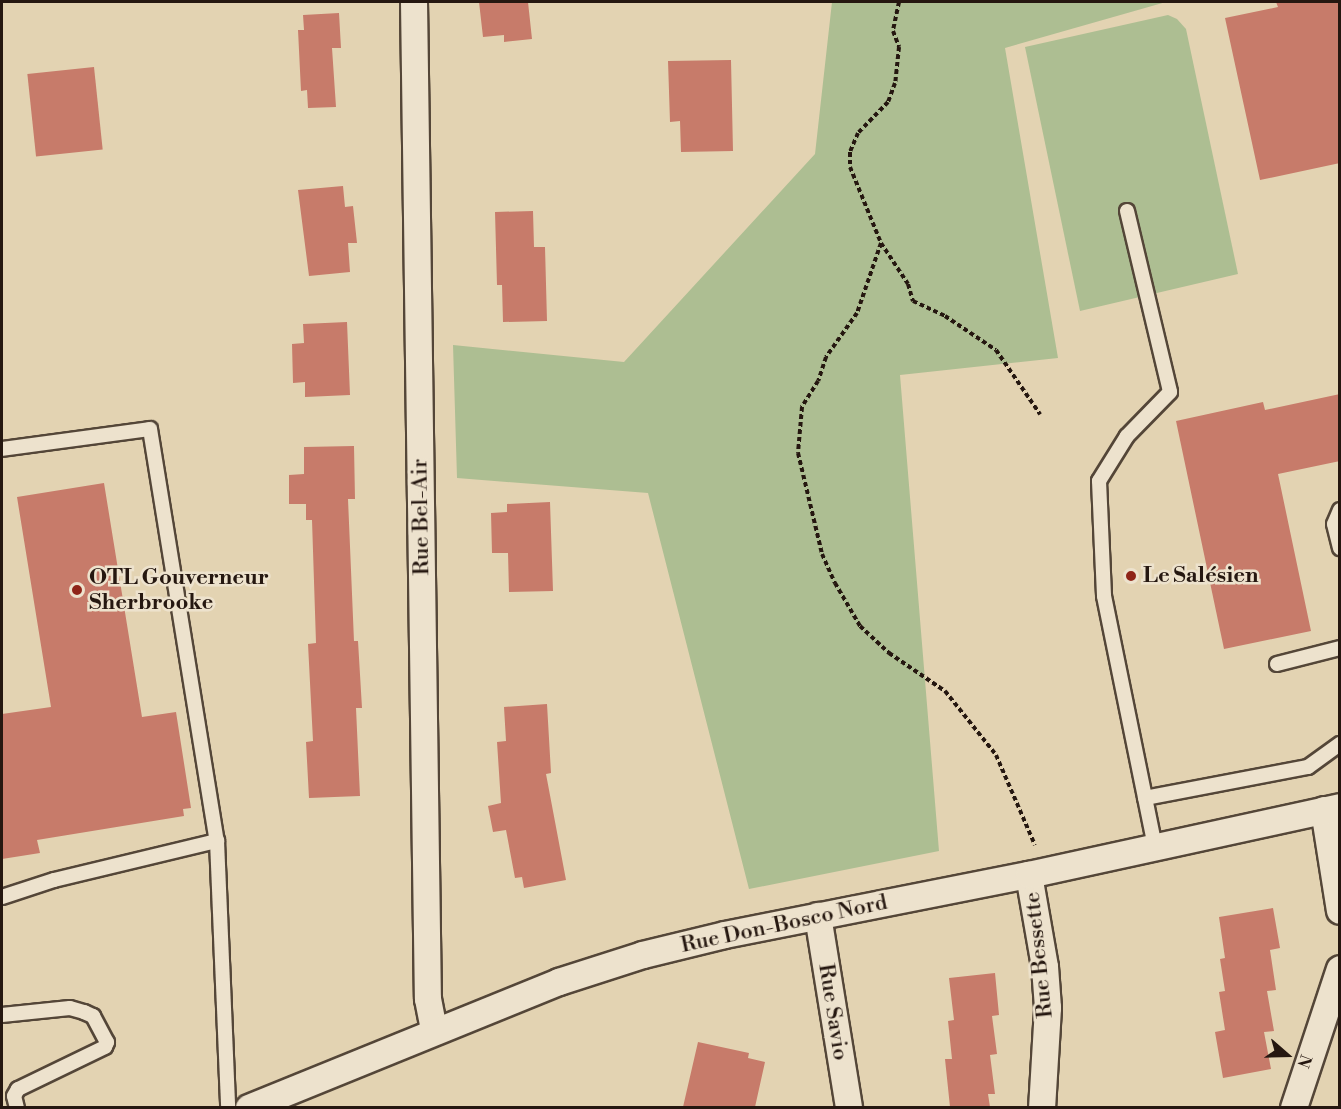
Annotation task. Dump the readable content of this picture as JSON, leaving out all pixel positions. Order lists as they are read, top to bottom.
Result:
{
  "streets": {
    "street": [
      "Rue Bel-Air",
      "Rue Don-Bosco Nord",
      "Rue Bessette",
      "Rue Savio"
    ]
  },
  "crossings": [
    ["Rue Bel-Air", "Rue Don-Bosco Nord"],
    ["Rue Don-Bosco Nord", "Rue Bessette"],
    ["Rue Don-Bosco Nord", "Rue Savio"]
  ],
  "places": ["Le Salésien", "OTL Gouverneur Sherbrooke"],
  "north": "right"
}
